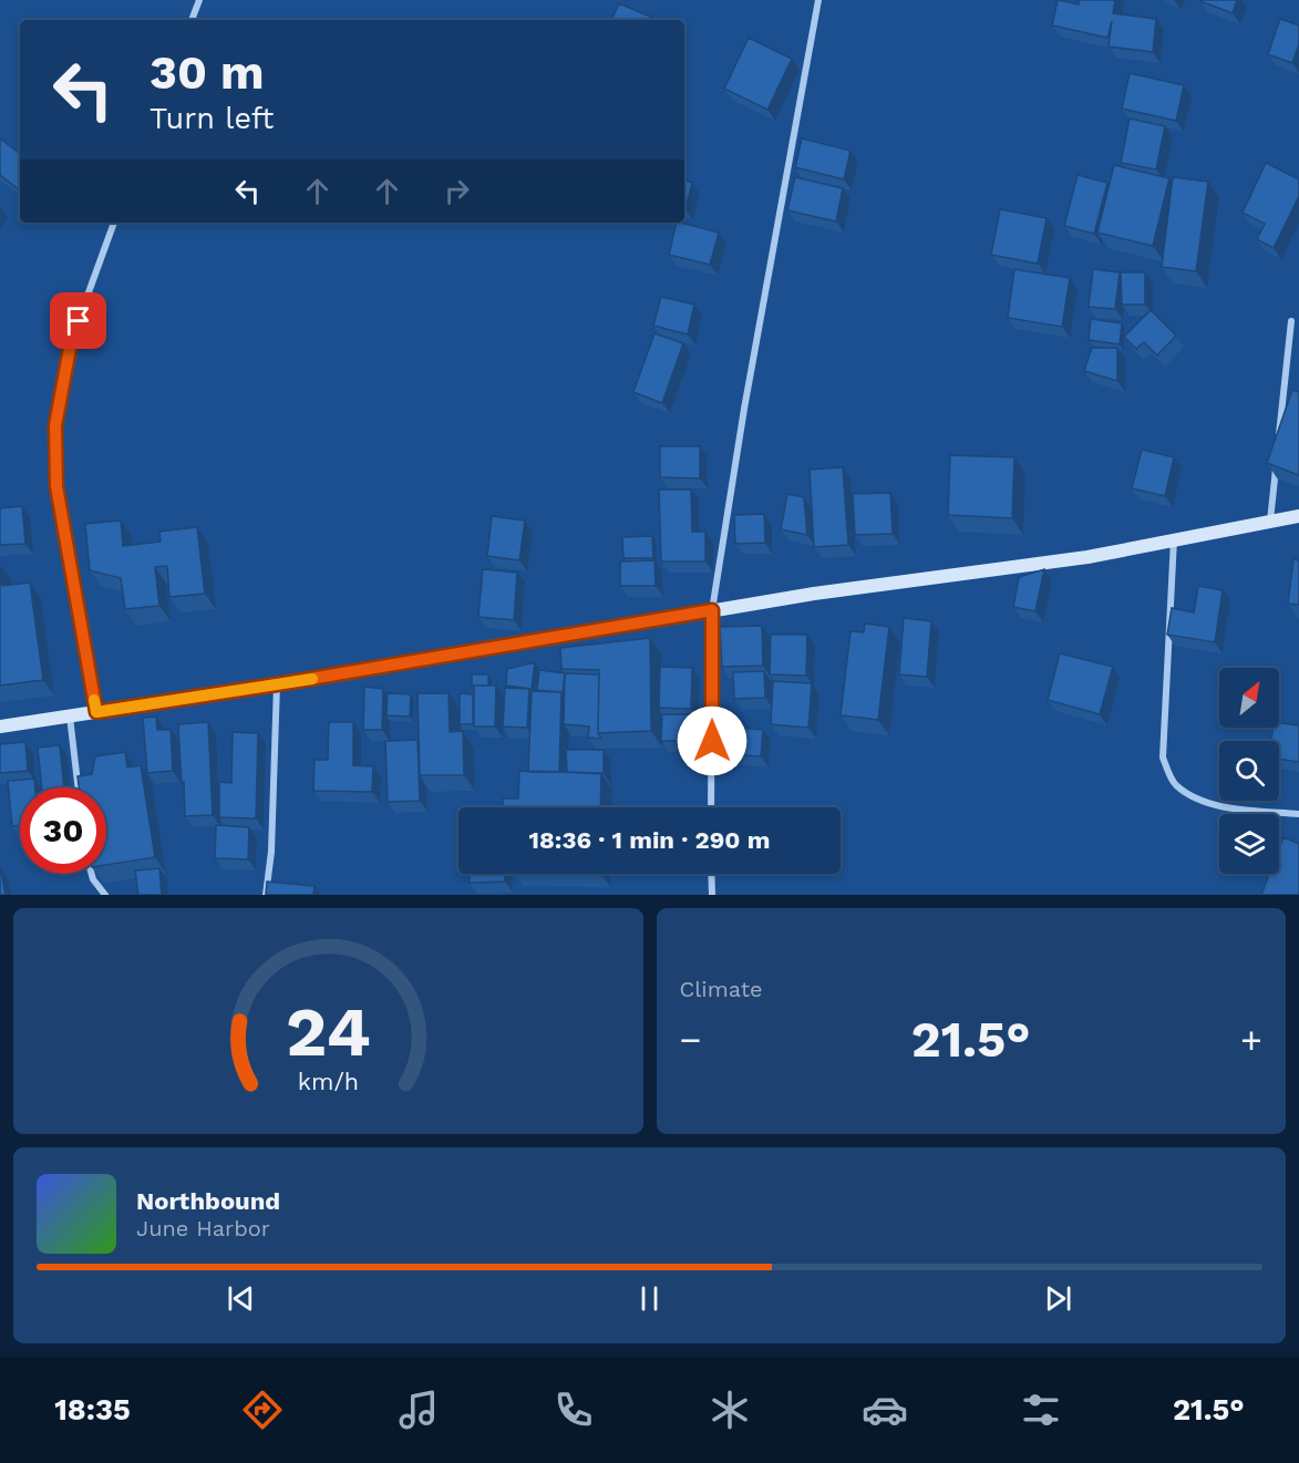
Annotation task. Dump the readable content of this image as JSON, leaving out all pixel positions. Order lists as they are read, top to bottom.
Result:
{
  "north": "top right",
  "page": {
    "turn": ["30 m", "Turn left"],
    "limit": "30",
    "trip": "18:36 · 1 min · 290 m",
    "tile": "Climate",
    "heat": ["−", "21.5°", "+"],
    "song": ["Northbound", "June Harbor"],
    "tabs": ["18:35", "21.5°"],
    "gauge": ["24", "km/h"]
  }
}
